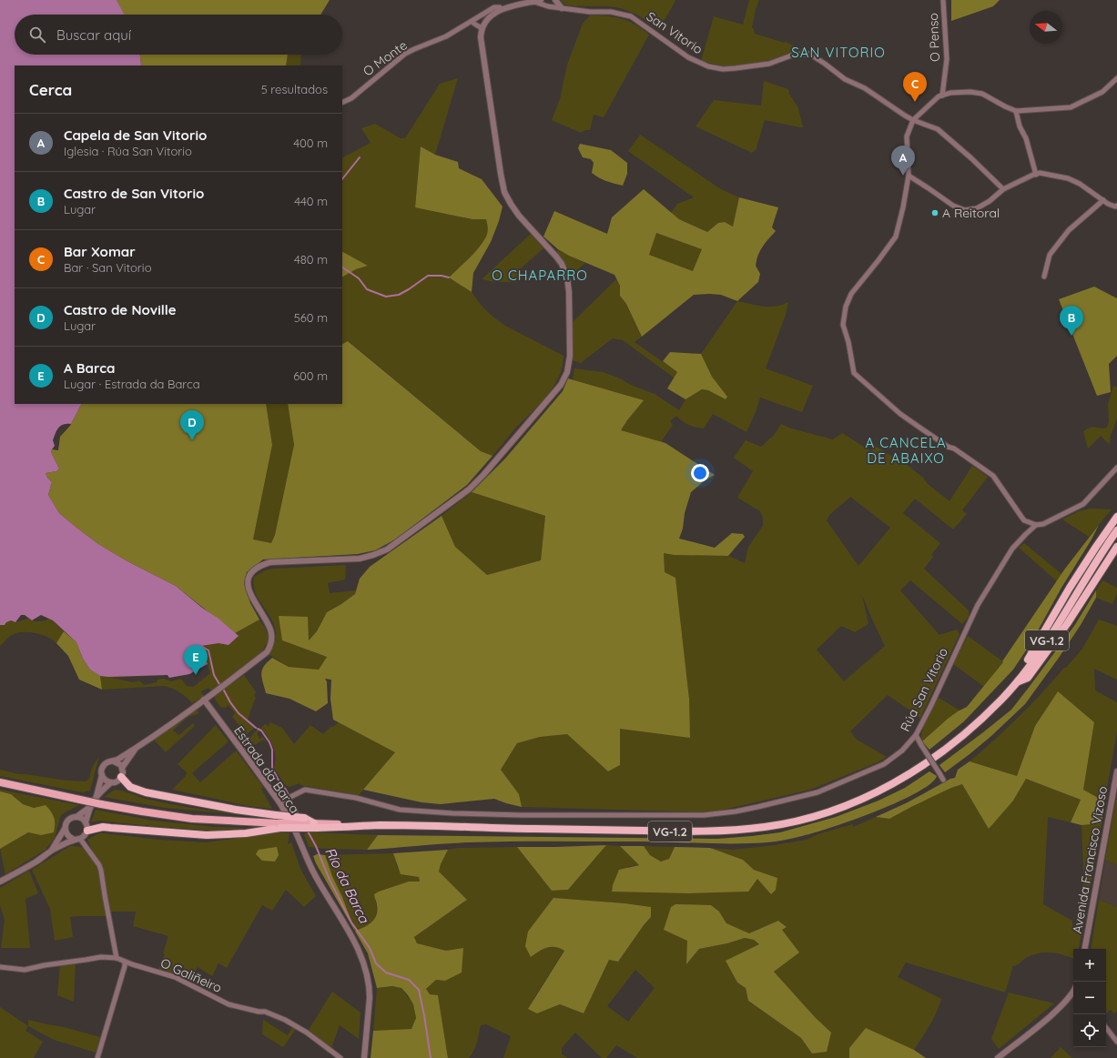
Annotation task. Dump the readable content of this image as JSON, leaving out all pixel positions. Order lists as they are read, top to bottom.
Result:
{
  "streets": {
    "highway": ["VG-1.2"],
    "street": [
      "San Vitorio",
      "O Penso",
      "O Monte",
      "Rúa San Vitorio",
      "Estrada da Barca",
      "Avenida Francisco Vizoso",
      "O Galiñeiro"
    ]
  },
  "crossings": [
    ["Rúa San Vitorio", "Estrada da Barca"]
  ],
  "districts": ["SAN VITORIO", "O CHAPARRO", "A CANCELA DE ABAIXO"],
  "water": ["Río da Barca"],
  "places": ["A Reitoral"],
  "north": "left",
  "page": {
    "search": "Buscar aquí",
    "heading": ["Cerca", "5 resultados"],
    "pins": [
      "C",
      "A",
      "B",
      "D",
      "E"
    ],
    "list": [
      {
        "mark": "A",
        "name": "Capela de San Vitorio",
        "note": "Iglesia · Rúa San Vitorio",
        "value": "400 m"
      },
      {
        "mark": "B",
        "name": "Castro de San Vitorio",
        "note": "Lugar",
        "value": "440 m"
      },
      {
        "mark": "C",
        "name": "Bar Xomar",
        "note": "Bar · San Vitorio",
        "value": "480 m"
      },
      {
        "mark": "D",
        "name": "Castro de Noville",
        "note": "Lugar",
        "value": "560 m"
      },
      {
        "mark": "E",
        "name": "A Barca",
        "note": "Lugar · Estrada da Barca",
        "value": "600 m"
      }
    ],
    "map_buttons": ["+", "−"]
  }
}
